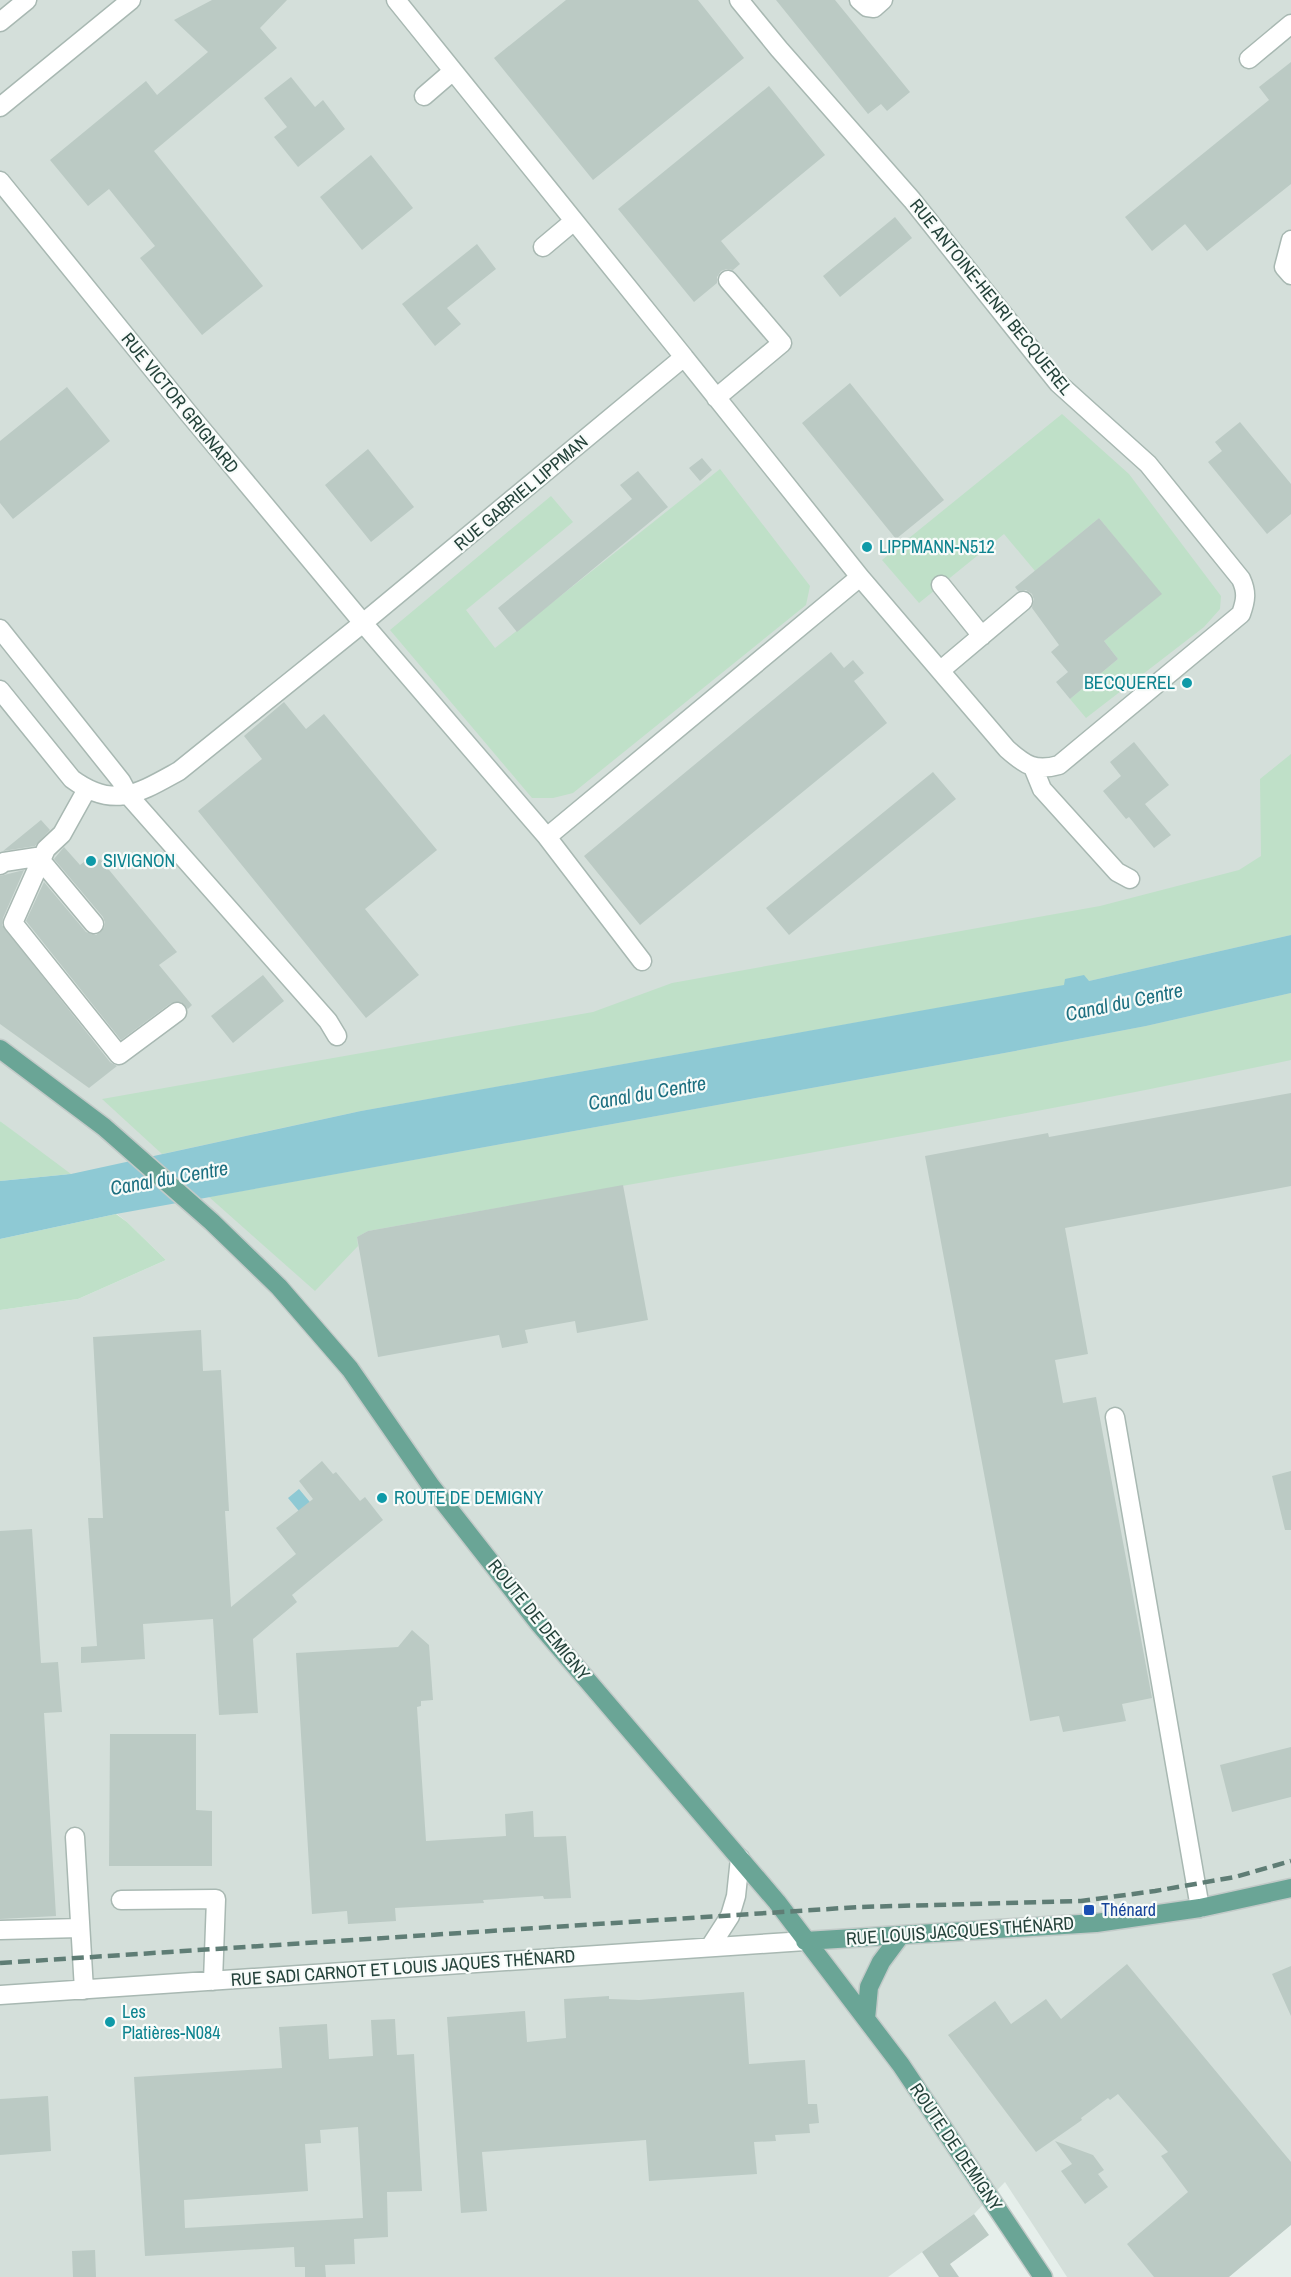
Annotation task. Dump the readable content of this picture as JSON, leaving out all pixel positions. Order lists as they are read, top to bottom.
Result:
{
  "streets": {
    "main road": ["ROUTE DE DEMIGNY", "RUE LOUIS JACQUES THÉNARD"],
    "street": [
      "RUE ANTOINE-HENRI BECQUEREL",
      "RUE VICTOR GRIGNARD",
      "RUE GABRIEL LIPPMAN",
      "RUE SADI CARNOT ET LOUIS JAQUES THÉNARD"
    ]
  },
  "crossings": [
    ["RUE VICTOR GRIGNARD", "RUE GABRIEL LIPPMAN"],
    ["ROUTE DE DEMIGNY", "RUE LOUIS JACQUES THÉNARD"],
    ["ROUTE DE DEMIGNY", "RUE SADI CARNOT ET LOUIS JAQUES THÉNARD"],
    ["RUE LOUIS JACQUES THÉNARD", "RUE SADI CARNOT ET LOUIS JAQUES THÉNARD"]
  ],
  "water": ["Canal du Centre"],
  "places": {
    "other": [
      "LIPPMANN-N512",
      "BECQUEREL",
      "SIVIGNON",
      "ROUTE DE DEMIGNY",
      "Les Platières-N084"
    ],
    "transit": ["Thénard"]
  }
}
